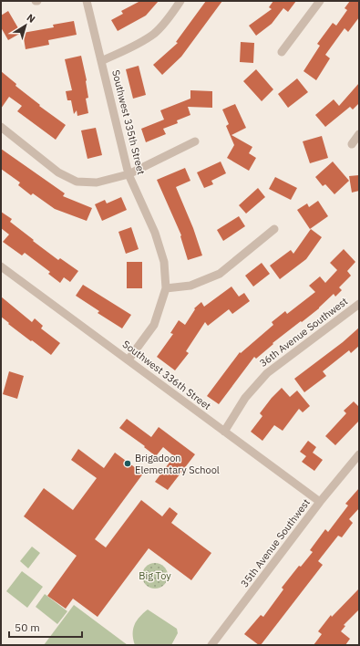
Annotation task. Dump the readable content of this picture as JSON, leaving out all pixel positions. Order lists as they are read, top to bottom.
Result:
{
  "streets": {
    "street": [
      "Southwest 335th Street",
      "36th Avenue Southwest",
      "Southwest 336th Street",
      "35th Avenue Southwest"
    ]
  },
  "crossings": [
    ["36th Avenue Southwest", "Southwest 336th Street"],
    ["Southwest 336th Street", "35th Avenue Southwest"]
  ],
  "parks": ["Big Toy"],
  "places": ["Brigadoon Elementary School"],
  "scale_bar": "50 m",
  "north": "top right"
}
